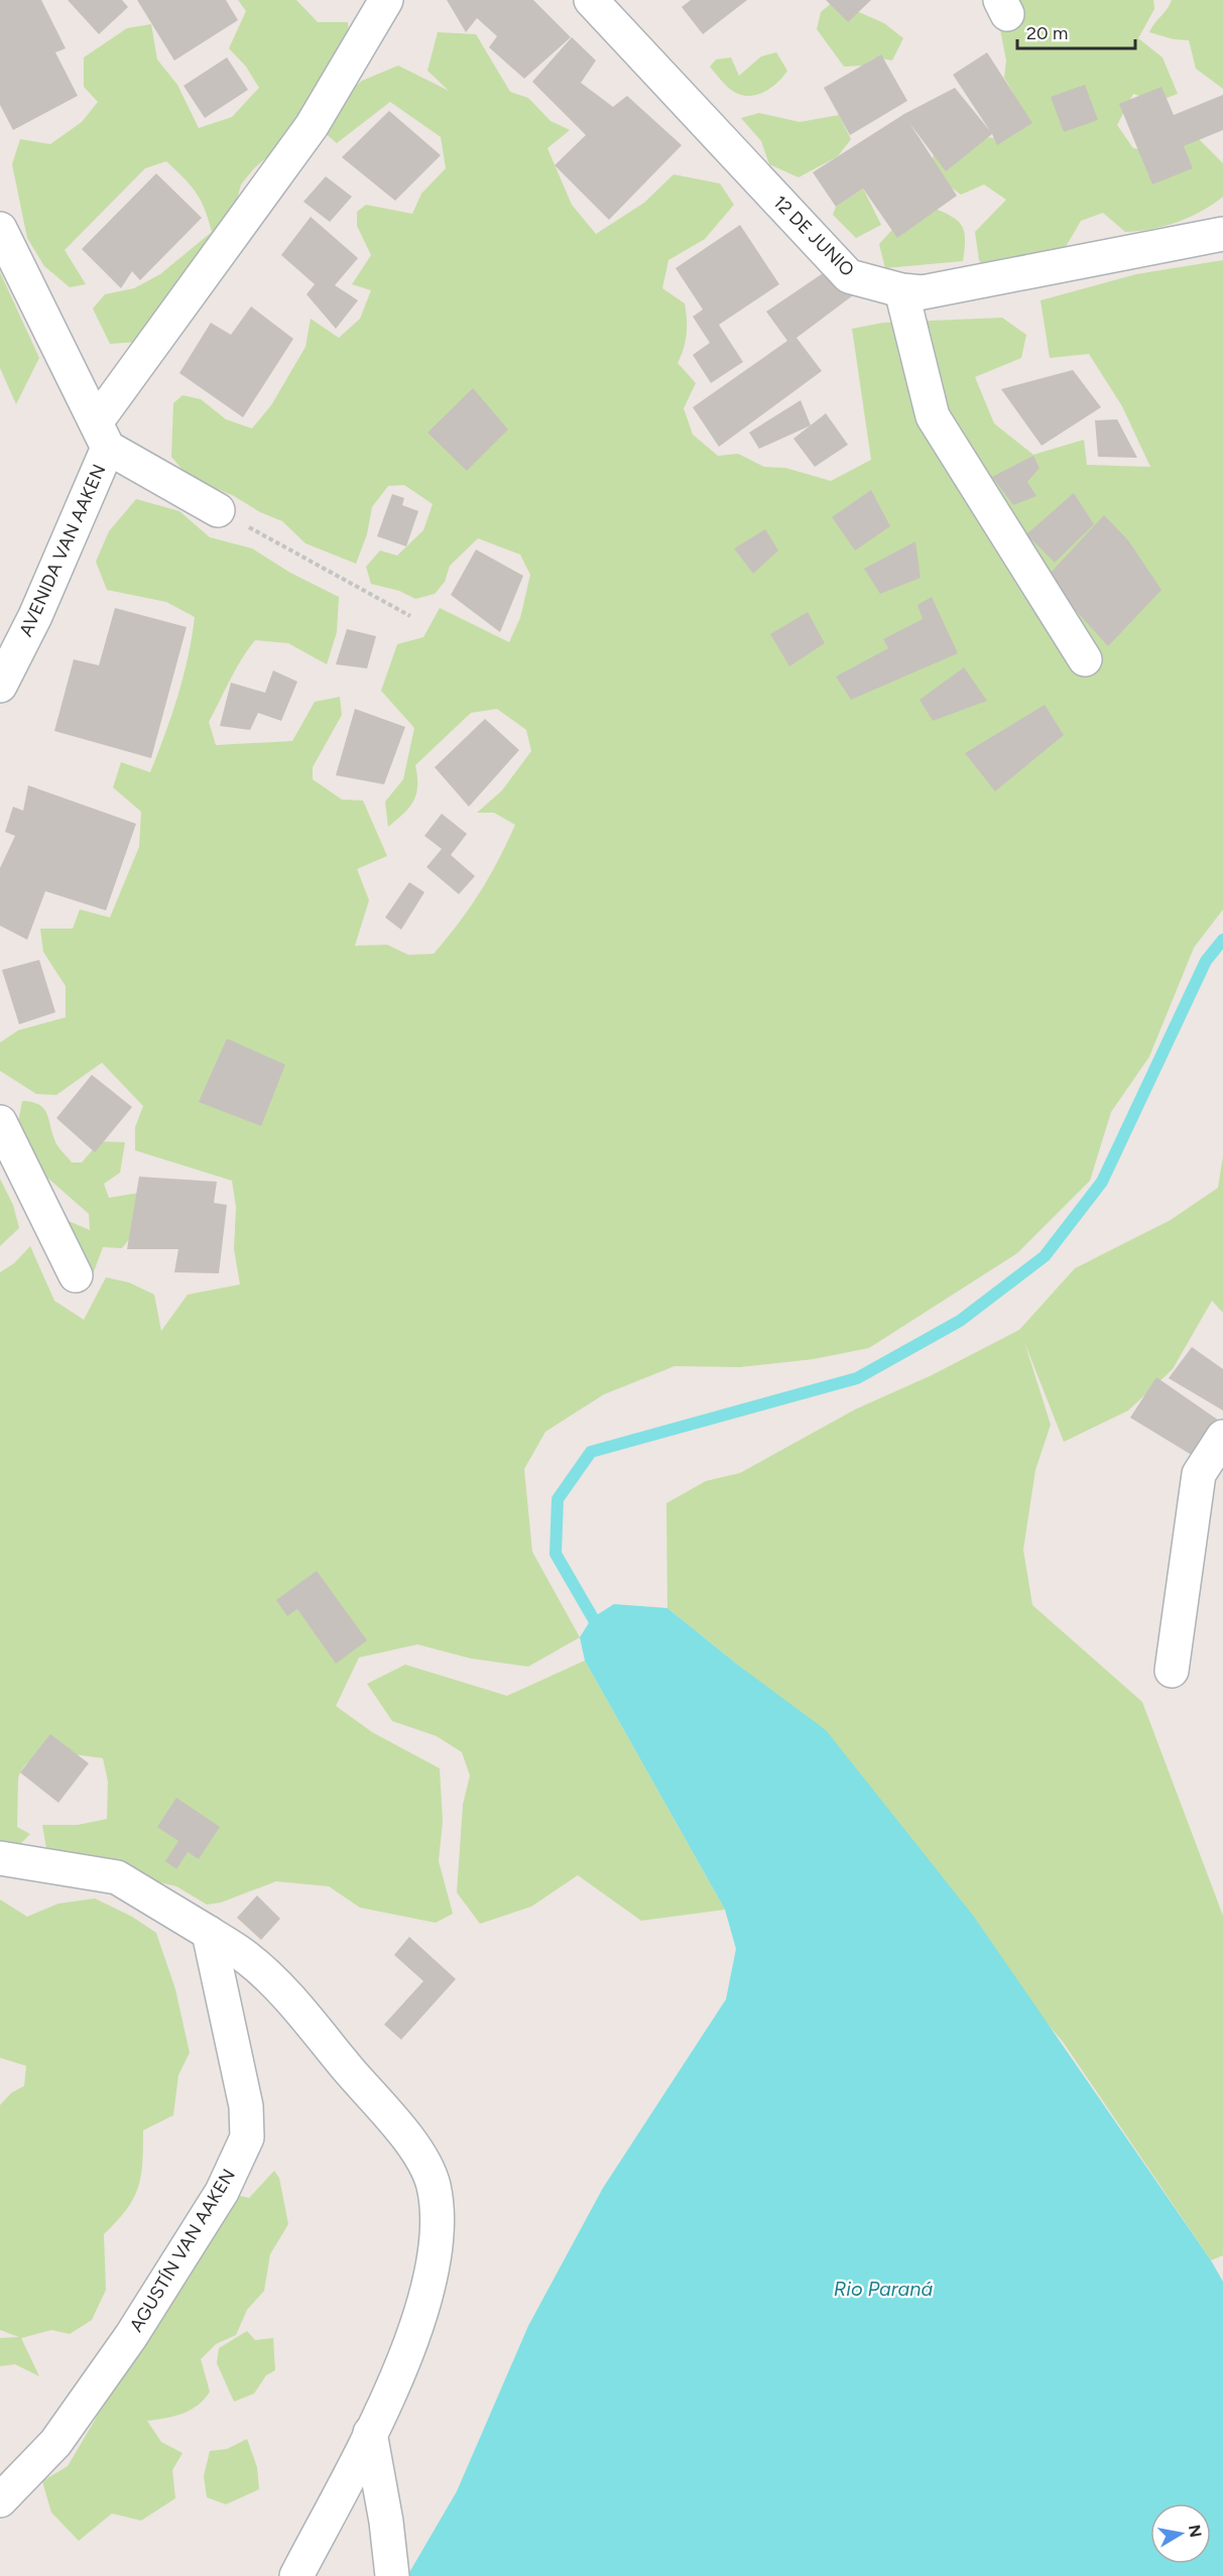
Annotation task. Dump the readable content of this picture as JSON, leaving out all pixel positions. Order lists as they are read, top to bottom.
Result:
{
  "streets": {
    "street": ["12 DE JUNIO", "AVENIDA VAN AAKEN", "AGUSTÍN VAN AAKEN"]
  },
  "water": ["Rio Paraná"],
  "scale_bar": "20 m",
  "north": "right"
}
